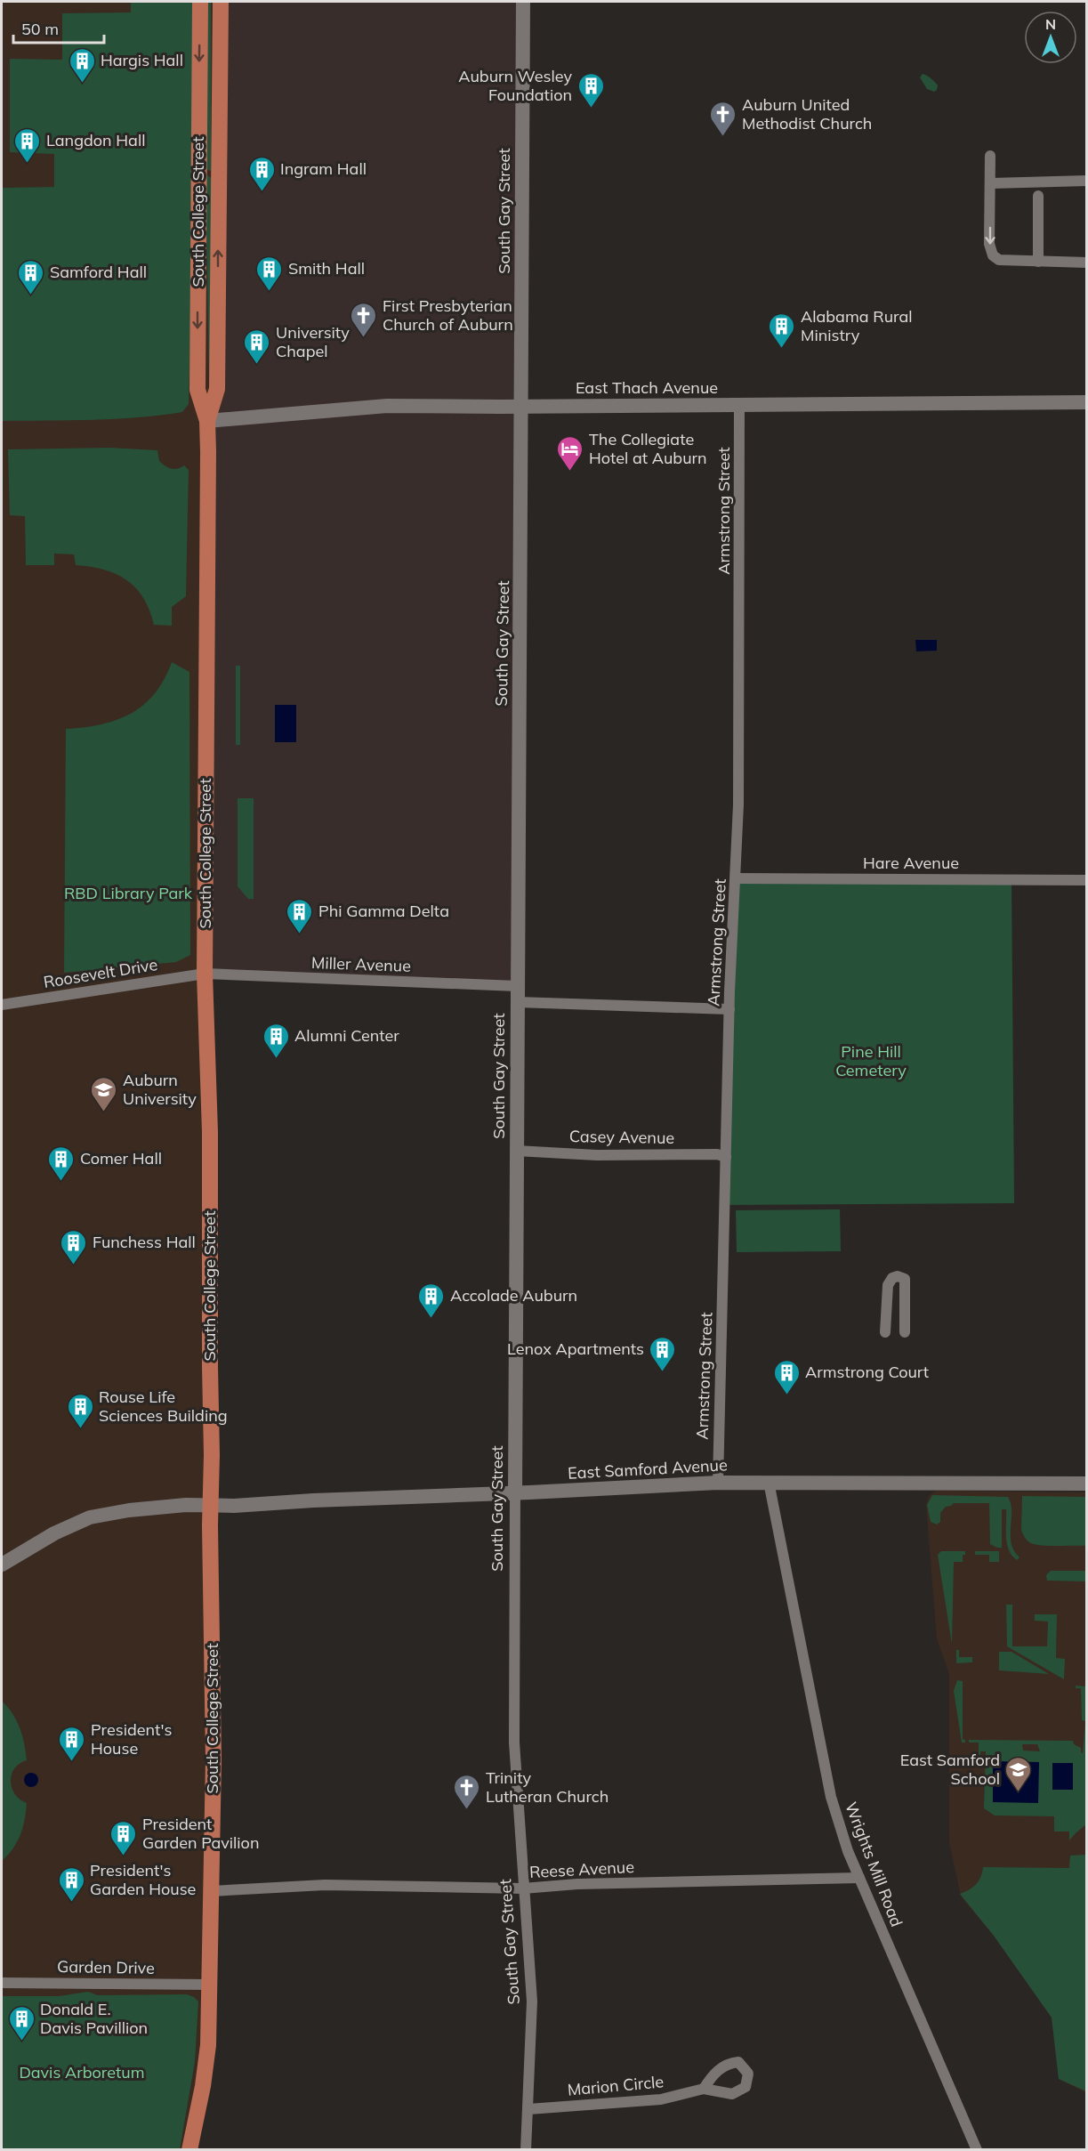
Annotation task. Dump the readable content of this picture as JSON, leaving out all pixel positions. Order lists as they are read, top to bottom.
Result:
{
  "streets": {
    "main road": ["South College Street"],
    "street": [
      "South Gay Street",
      "East Thach Avenue",
      "Armstrong Street",
      "Hare Avenue",
      "Miller Avenue",
      "Roosevelt Drive",
      "Casey Avenue",
      "East Samford Avenue",
      "Wrights Mill Road",
      "Reese Avenue",
      "Garden Drive",
      "Marion Circle"
    ]
  },
  "crossings": [
    ["South Gay Street", "East Thach Avenue"],
    ["South Gay Street", "Miller Avenue"],
    ["South Gay Street", "Casey Avenue"],
    ["South Gay Street", "East Samford Avenue"],
    ["South Gay Street", "Reese Avenue"],
    ["South Gay Street", "Marion Circle"],
    ["South College Street", "East Thach Avenue"],
    ["South College Street", "Miller Avenue"],
    ["South College Street", "Roosevelt Drive"],
    ["South College Street", "East Samford Avenue"],
    ["South College Street", "Reese Avenue"],
    ["South College Street", "Garden Drive"],
    ["East Thach Avenue", "Armstrong Street"],
    ["Armstrong Street", "Hare Avenue"],
    ["Armstrong Street", "Casey Avenue"],
    ["Armstrong Street", "East Samford Avenue"],
    ["Miller Avenue", "Roosevelt Drive"],
    ["East Samford Avenue", "Wrights Mill Road"],
    ["Wrights Mill Road", "Reese Avenue"]
  ],
  "parks": ["RBD Library Park", "Pine Hill Cemetery", "Davis Arboretum"],
  "places": {
    "building": [
      "Hargis Hall",
      "Auburn Wesley Foundation",
      "Langdon Hall",
      "Ingram Hall",
      "Smith Hall",
      "Samford Hall",
      "Alabama Rural Ministry",
      "University Chapel",
      "Phi Gamma Delta",
      "Alumni Center",
      "Comer Hall",
      "Funchess Hall",
      "Accolade Auburn",
      "Lenox Apartments",
      "Armstrong Court",
      "Rouse Life Sciences Building",
      "President's House",
      "President Garden Pavilion",
      "President's Garden House",
      "Donald E. Davis Pavillion"
    ],
    "church": ["Auburn United Methodist Church", "First Presbyterian Church of Auburn", "Trinity Lutheran Church"],
    "hotel": ["The Collegiate Hotel at Auburn"],
    "school or university": ["Auburn University", "East Samford School"]
  },
  "scale_bar": "50 m",
  "north": "top"
}
